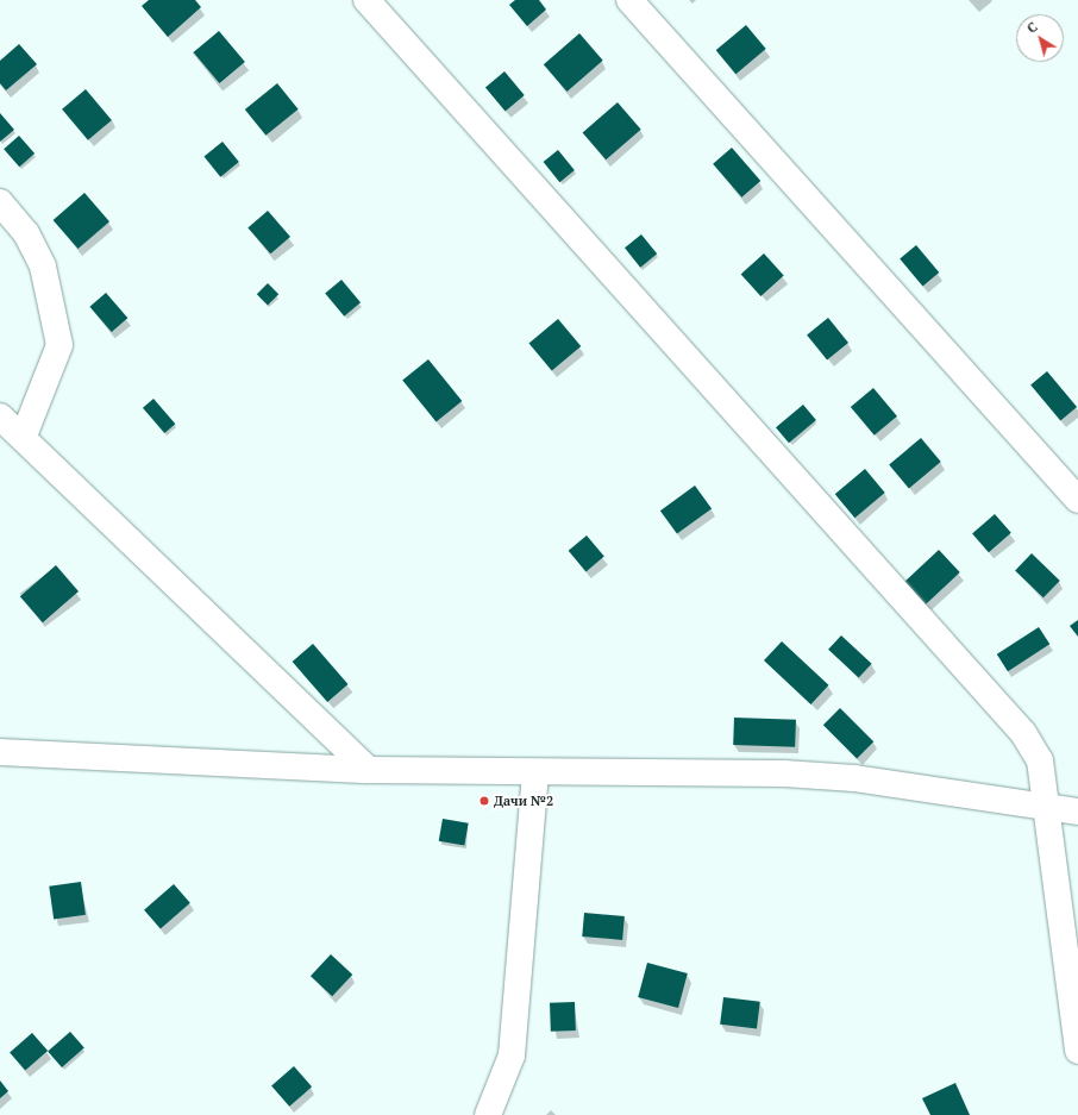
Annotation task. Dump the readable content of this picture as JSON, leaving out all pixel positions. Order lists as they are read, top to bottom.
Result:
{
  "places": ["Дачи №2"],
  "north": "top left"
}
